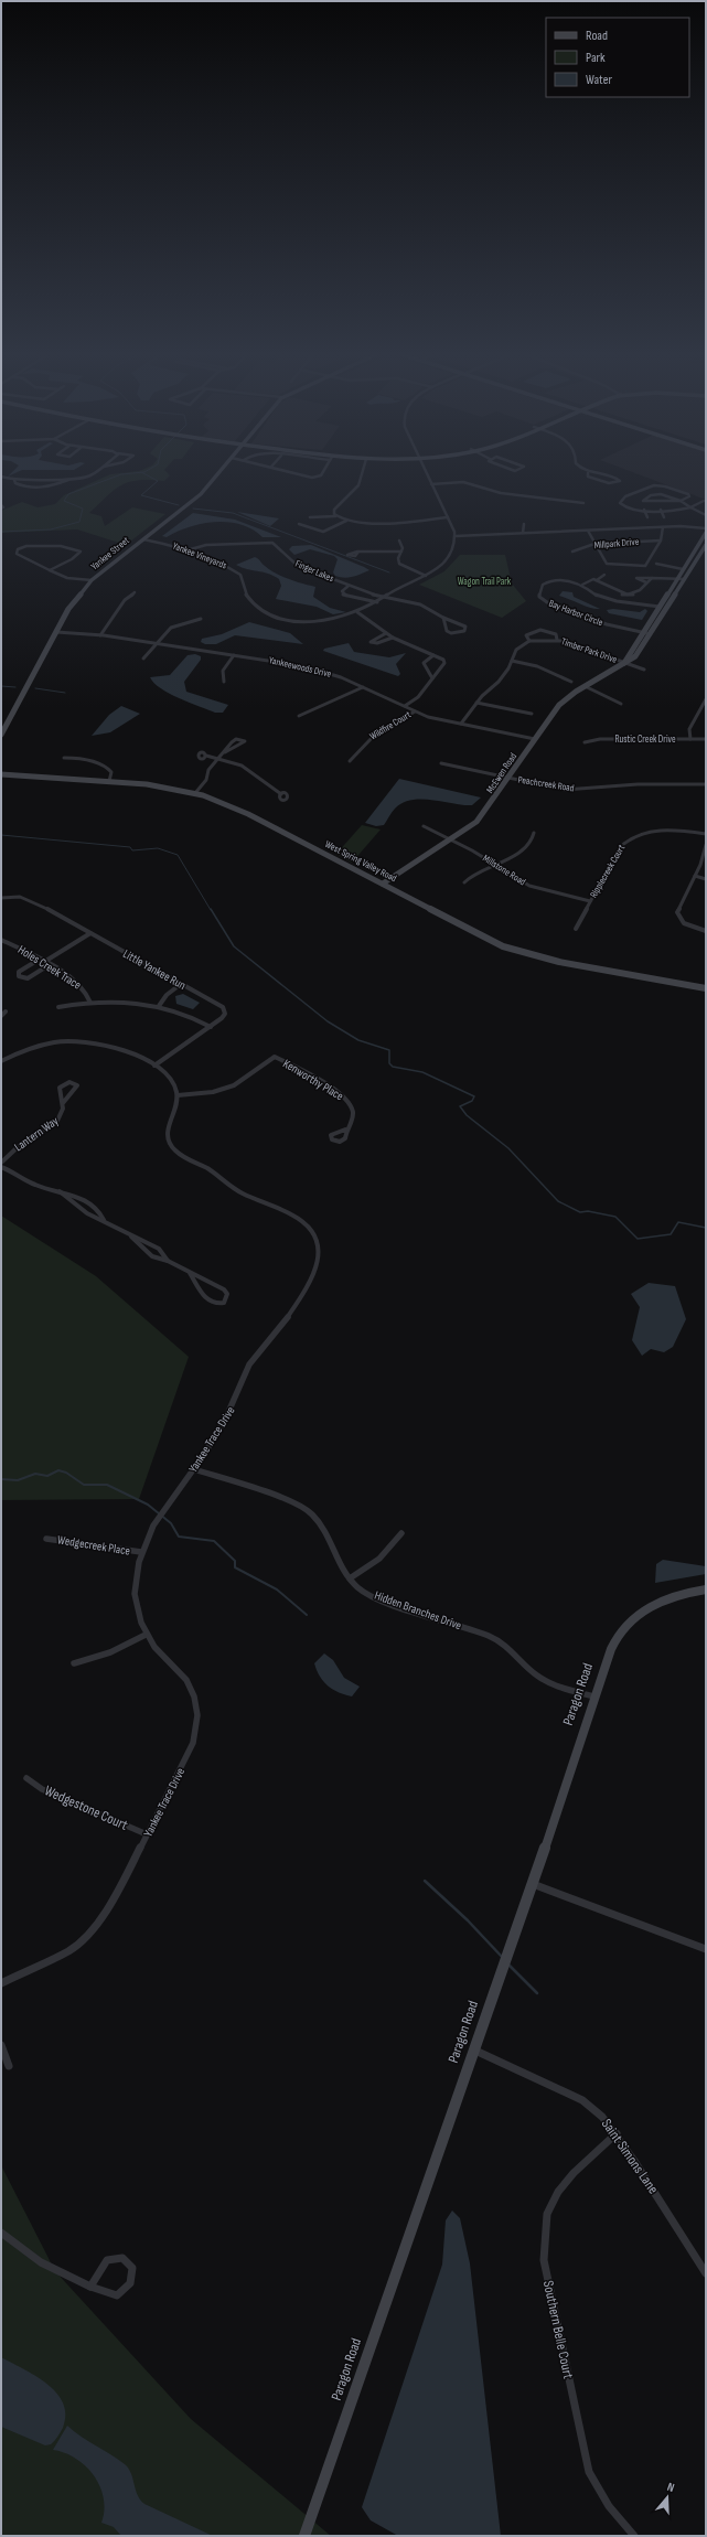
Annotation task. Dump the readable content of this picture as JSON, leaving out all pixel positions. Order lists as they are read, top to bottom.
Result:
{
  "streets": {
    "street": [
      "Millpark Drive",
      "Yankee Street",
      "Yankee Vineyards",
      "Finger Lakes",
      "Bay Harbor Circle",
      "Timber Park Drive",
      "Yankeewoods Drive",
      "Wildfire Court",
      "Rustic Creek Drive",
      "McEwen Road",
      "Peachcreek Road",
      "West Spring Valley Road",
      "Millstone Road",
      "Ripplecreek Court",
      "Holes Creek Trace",
      "Little Yankee Run",
      "Kenworthy Place",
      "Lantern Way",
      "Yankee Trace Drive",
      "Wedgecreek Place",
      "Hidden Branches Drive",
      "Paragon Road",
      "Wedgestone Court",
      "Saint Simons Lane",
      "Southern Belle Court"
    ]
  },
  "crossings": [
    ["Yankee Street", "Yankee Vineyards"],
    ["Yankee Street", "Yankeewoods Drive"],
    ["Yankee Vineyards", "Finger Lakes"],
    ["Bay Harbor Circle", "McEwen Road"],
    ["Timber Park Drive", "McEwen Road"],
    ["Yankeewoods Drive", "Wildfire Court"],
    ["Yankeewoods Drive", "McEwen Road"],
    ["McEwen Road", "Peachcreek Road"],
    ["McEwen Road", "West Spring Valley Road"],
    ["McEwen Road", "Millstone Road"],
    ["Millstone Road", "Ripplecreek Court"],
    ["Kenworthy Place", "Yankee Trace Drive"],
    ["Yankee Trace Drive", "Wedgecreek Place"],
    ["Yankee Trace Drive", "Hidden Branches Drive"],
    ["Yankee Trace Drive", "Wedgestone Court"],
    ["Hidden Branches Drive", "Paragon Road"],
    ["Paragon Road", "Saint Simons Lane"],
    ["Saint Simons Lane", "Southern Belle Court"]
  ],
  "parks": ["Wagon Trail Park"],
  "legend": ["Road", "Park", "Water"],
  "north": "top"
}
